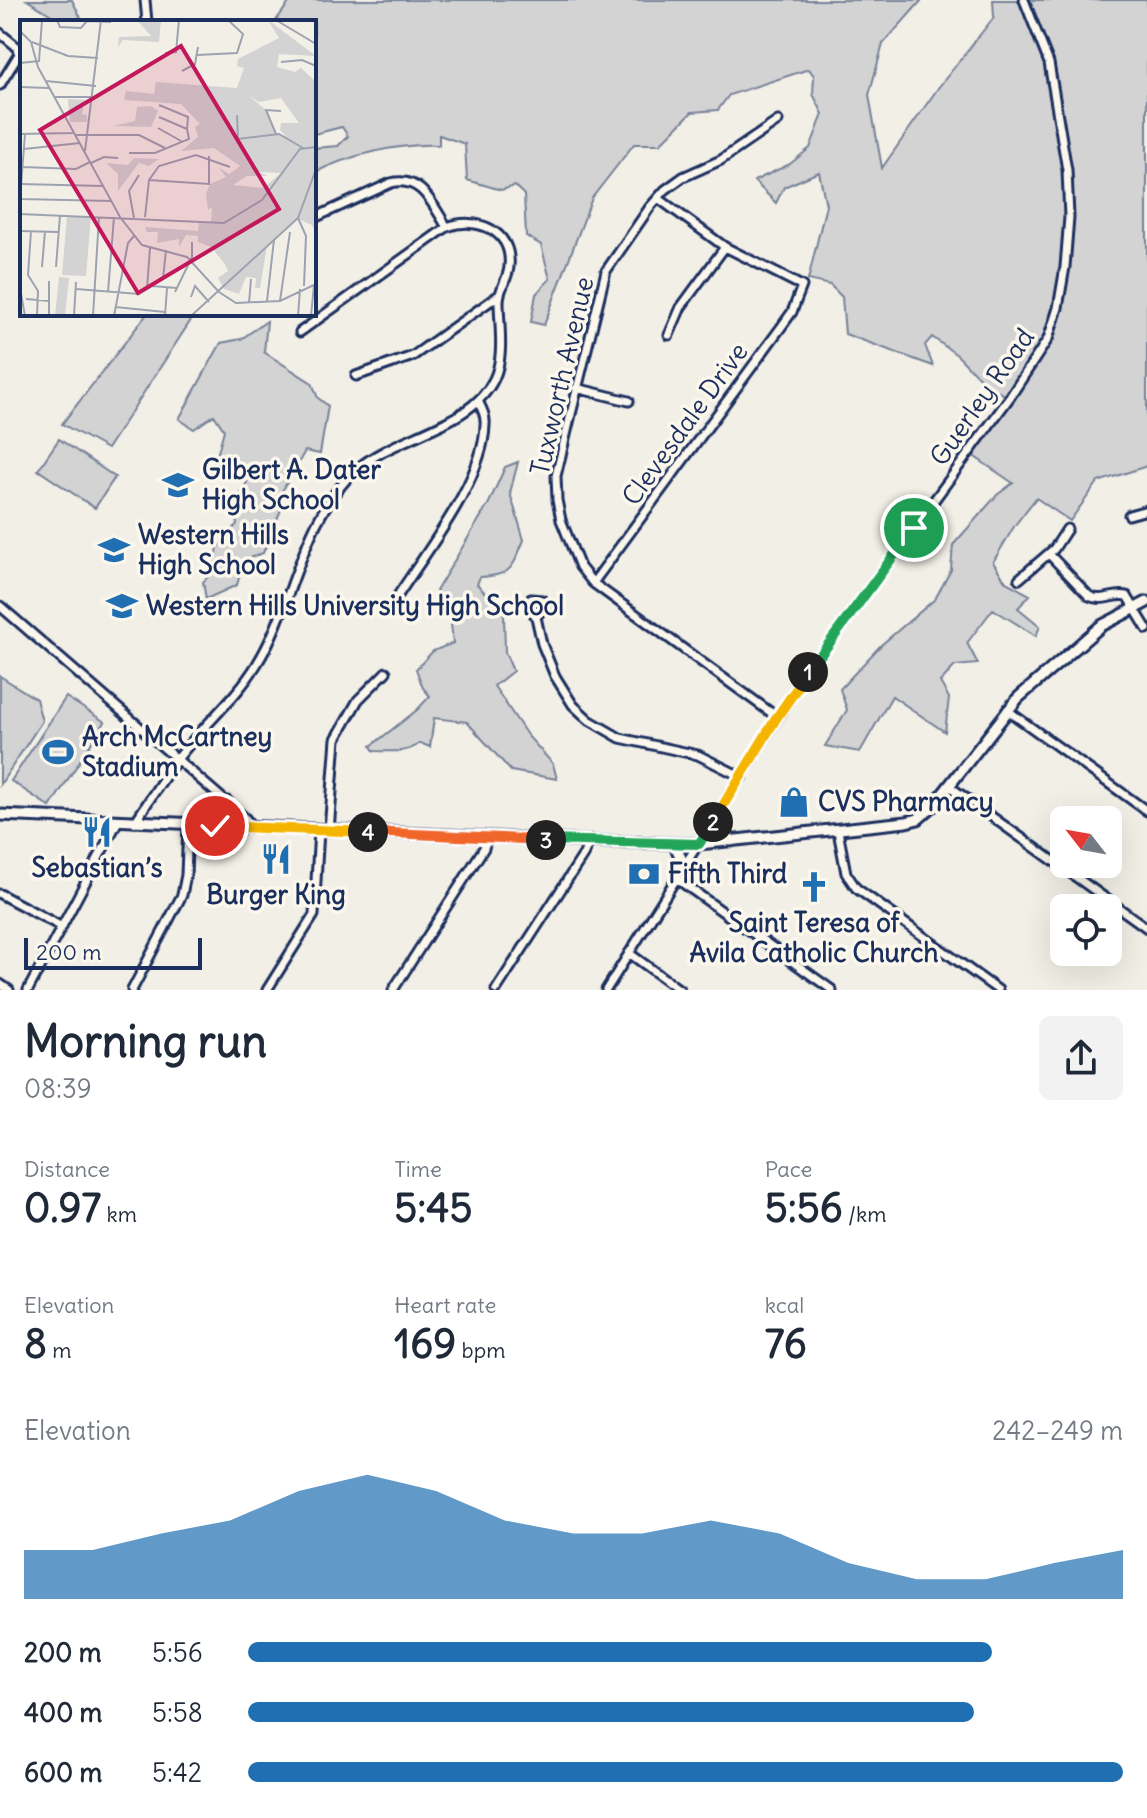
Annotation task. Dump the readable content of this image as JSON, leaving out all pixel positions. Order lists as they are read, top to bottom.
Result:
{
  "streets": {
    "street": ["Tuxworth Avenue", "Guerley Road", "Clevesdale Drive"]
  },
  "crossings": [
    ["Tuxworth Avenue", "Guerley Road"],
    ["Tuxworth Avenue", "Clevesdale Drive"]
  ],
  "places": {
    "school or university": ["Gilbert A. Dater High School", "Western Hills High School", "Western Hills University High School"],
    "sports": ["Arch McCartney Stadium"],
    "shop": ["CVS Pharmacy"],
    "restaurant": ["Sebastian’s", "Burger King"],
    "bank": ["Fifth Third"],
    "church": ["Saint Teresa of Avila Catholic Church"]
  },
  "scale_bar": "200 m",
  "north": "top left",
  "page": {
    "pins": [
      "1",
      "2",
      "4",
      "3"
    ],
    "scale": "200 m",
    "heading": ["Morning run", "08:39"],
    "stats": [
      ["Distance", "0.97 km"],
      ["Time", "5:45"],
      ["Pace", "5:56 /km"],
      ["Elevation", "8 m"],
      ["Heart rate", "169 bpm"],
      ["kcal", "76"]
    ],
    "chart": ["Elevation", "242–249 m"],
    "list": [
      {
        "name": "200 m",
        "note": "5:56"
      },
      {
        "name": "400 m",
        "note": "5:58"
      },
      {
        "name": "600 m",
        "note": "5:42"
      }
    ]
  }
}
